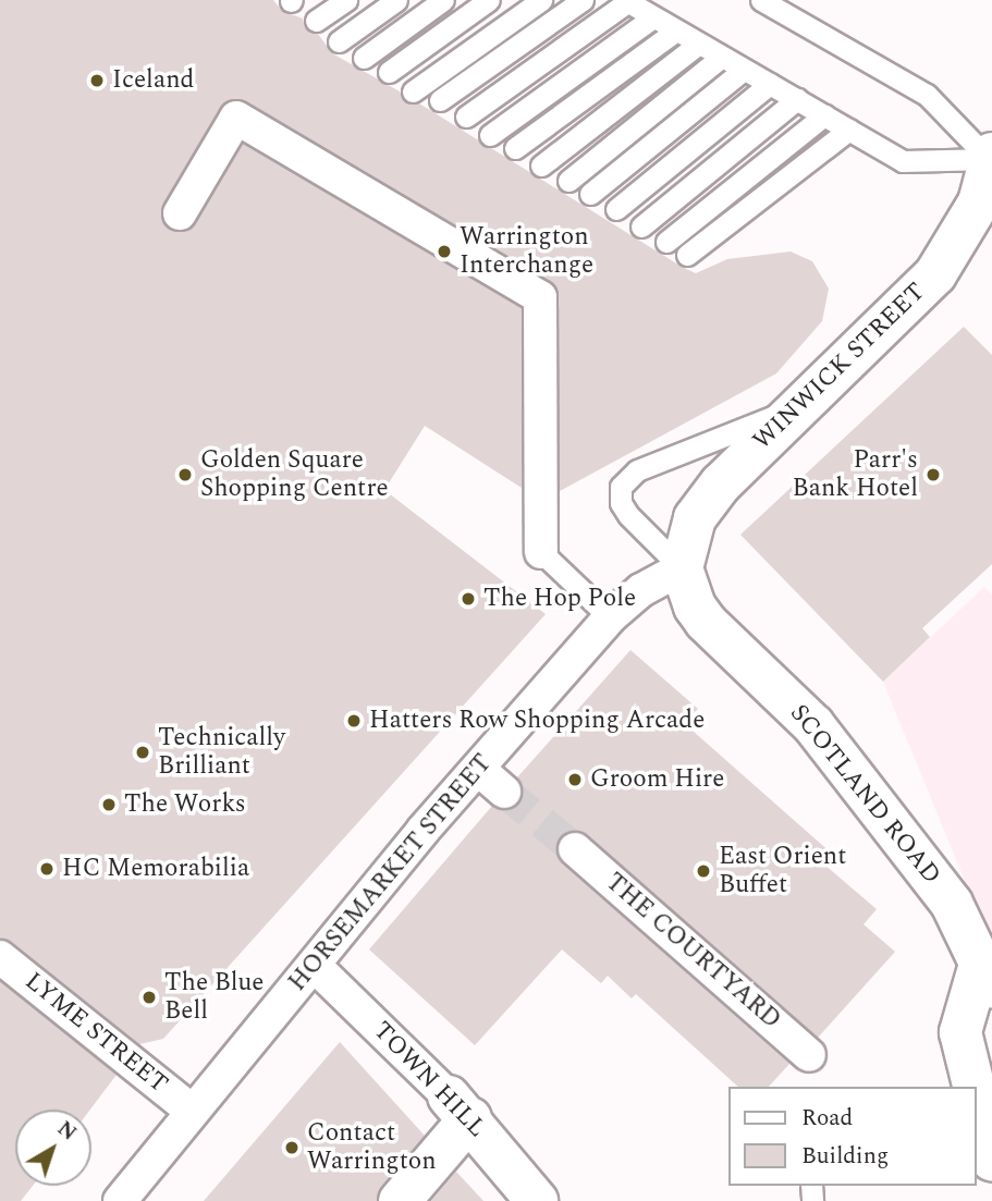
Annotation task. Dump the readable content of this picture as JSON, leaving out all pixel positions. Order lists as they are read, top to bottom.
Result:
{
  "streets": {
    "street": [
      "WINWICK STREET",
      "SCOTLAND ROAD",
      "HORSEMARKET STREET",
      "THE COURTYARD",
      "LYME STREET",
      "TOWN HILL"
    ]
  },
  "crossings": [
    ["WINWICK STREET", "SCOTLAND ROAD"],
    ["WINWICK STREET", "HORSEMARKET STREET"],
    ["SCOTLAND ROAD", "HORSEMARKET STREET"],
    ["HORSEMARKET STREET", "LYME STREET"],
    ["HORSEMARKET STREET", "TOWN HILL"]
  ],
  "places": [
    "Iceland",
    "Warrington Interchange",
    "Golden Square Shopping Centre",
    "Parr's Bank Hotel",
    "The Hop Pole",
    "Hatters Row Shopping Arcade",
    "Technically Brilliant",
    "Groom Hire",
    "The Works",
    "HC Memorabilia",
    "East Orient Buffet",
    "The Blue Bell",
    "Contact Warrington"
  ],
  "legend": ["Road", "Building"],
  "north": "top right"
}
